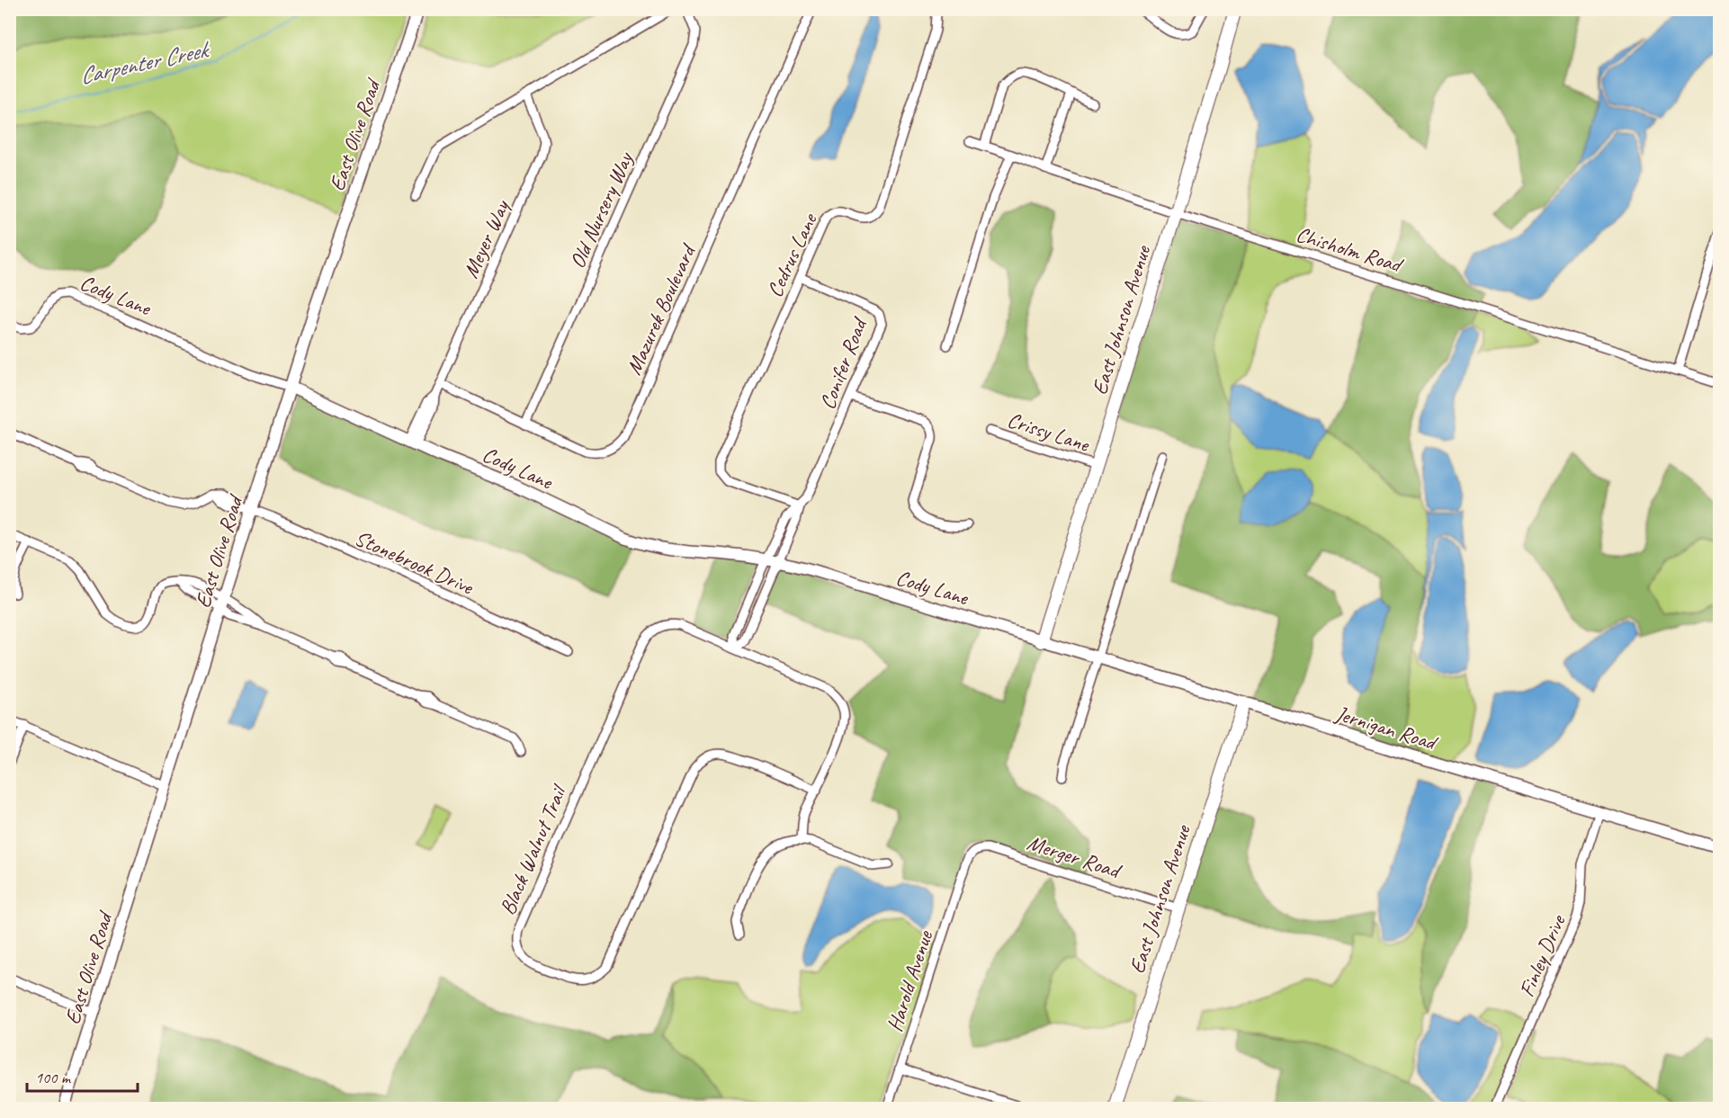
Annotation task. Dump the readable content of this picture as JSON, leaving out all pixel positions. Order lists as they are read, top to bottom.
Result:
{
  "streets": {
    "main road": ["East Johnson Avenue"],
    "street": [
      "East Olive Road",
      "Old Nursery Way",
      "Meyer Way",
      "Chisholm Road",
      "Cedrus Lane",
      "Cody Lane",
      "Mazurek Boulevard",
      "Conifer Road",
      "Crissy Lane",
      "Stonebrook Drive",
      "Jernigan Road",
      "Black Walnut Trail",
      "Merger Road",
      "Finley Drive",
      "Harold Avenue"
    ]
  },
  "crossings": [
    ["East Olive Road", "Cody Lane"],
    ["East Olive Road", "Stonebrook Drive"],
    ["Old Nursery Way", "Mazurek Boulevard"],
    ["Meyer Way", "Cody Lane"],
    ["Meyer Way", "Mazurek Boulevard"],
    ["Chisholm Road", "East Johnson Avenue"],
    ["Cedrus Lane", "Conifer Road"],
    ["Cody Lane", "East Johnson Avenue"],
    ["Cody Lane", "Conifer Road"],
    ["Cody Lane", "Jernigan Road"],
    ["East Johnson Avenue", "Crissy Lane"],
    ["East Johnson Avenue", "Jernigan Road"],
    ["East Johnson Avenue", "Merger Road"],
    ["Conifer Road", "Black Walnut Trail"],
    ["Jernigan Road", "Finley Drive"],
    ["Merger Road", "Harold Avenue"]
  ],
  "water": ["Carpenter Creek"],
  "scale_bar": "100 m"
}
